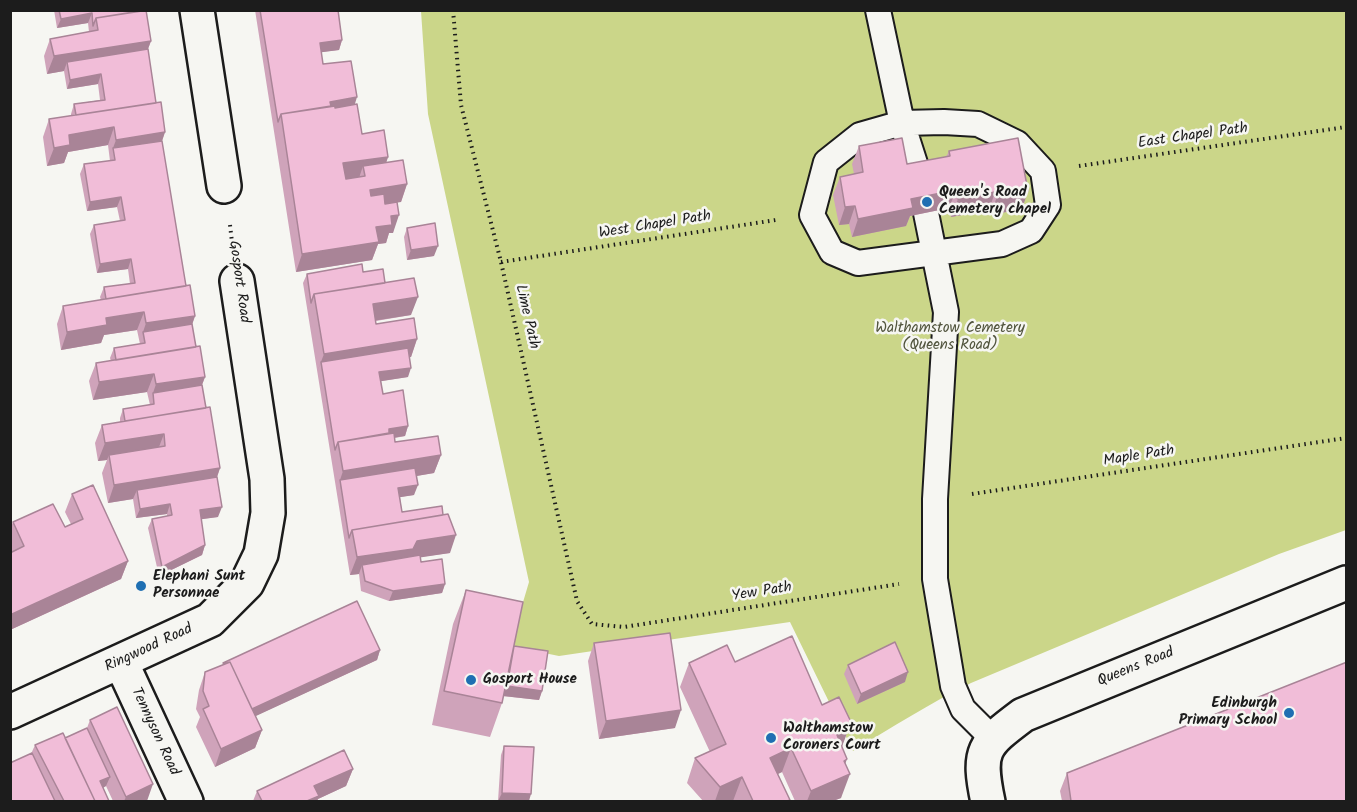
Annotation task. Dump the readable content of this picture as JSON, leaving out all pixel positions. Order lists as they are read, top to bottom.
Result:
{
  "streets": {
    "street": [
      "Gosport Road",
      "Ringwood Road",
      "Queens Road",
      "Tennyson Road"
    ],
    "path": [
      "East Chapel Path",
      "West Chapel Path",
      "Lime Path",
      "Maple Path",
      "Yew Path"
    ]
  },
  "crossings": [
    ["East Chapel Path", "West Chapel Path"],
    ["West Chapel Path", "Lime Path"],
    ["Gosport Road", "Ringwood Road"],
    ["Lime Path", "Yew Path"],
    ["Ringwood Road", "Tennyson Road"]
  ],
  "parks": ["Walthamstow Cemetery (Queens Road)"],
  "places": [
    "Queen's Road Cemetery chapel",
    "Elephani Sunt Personnae",
    "Gosport House",
    "Edinburgh Primary School",
    "Walthamstow Coroners Court"
  ]
}
